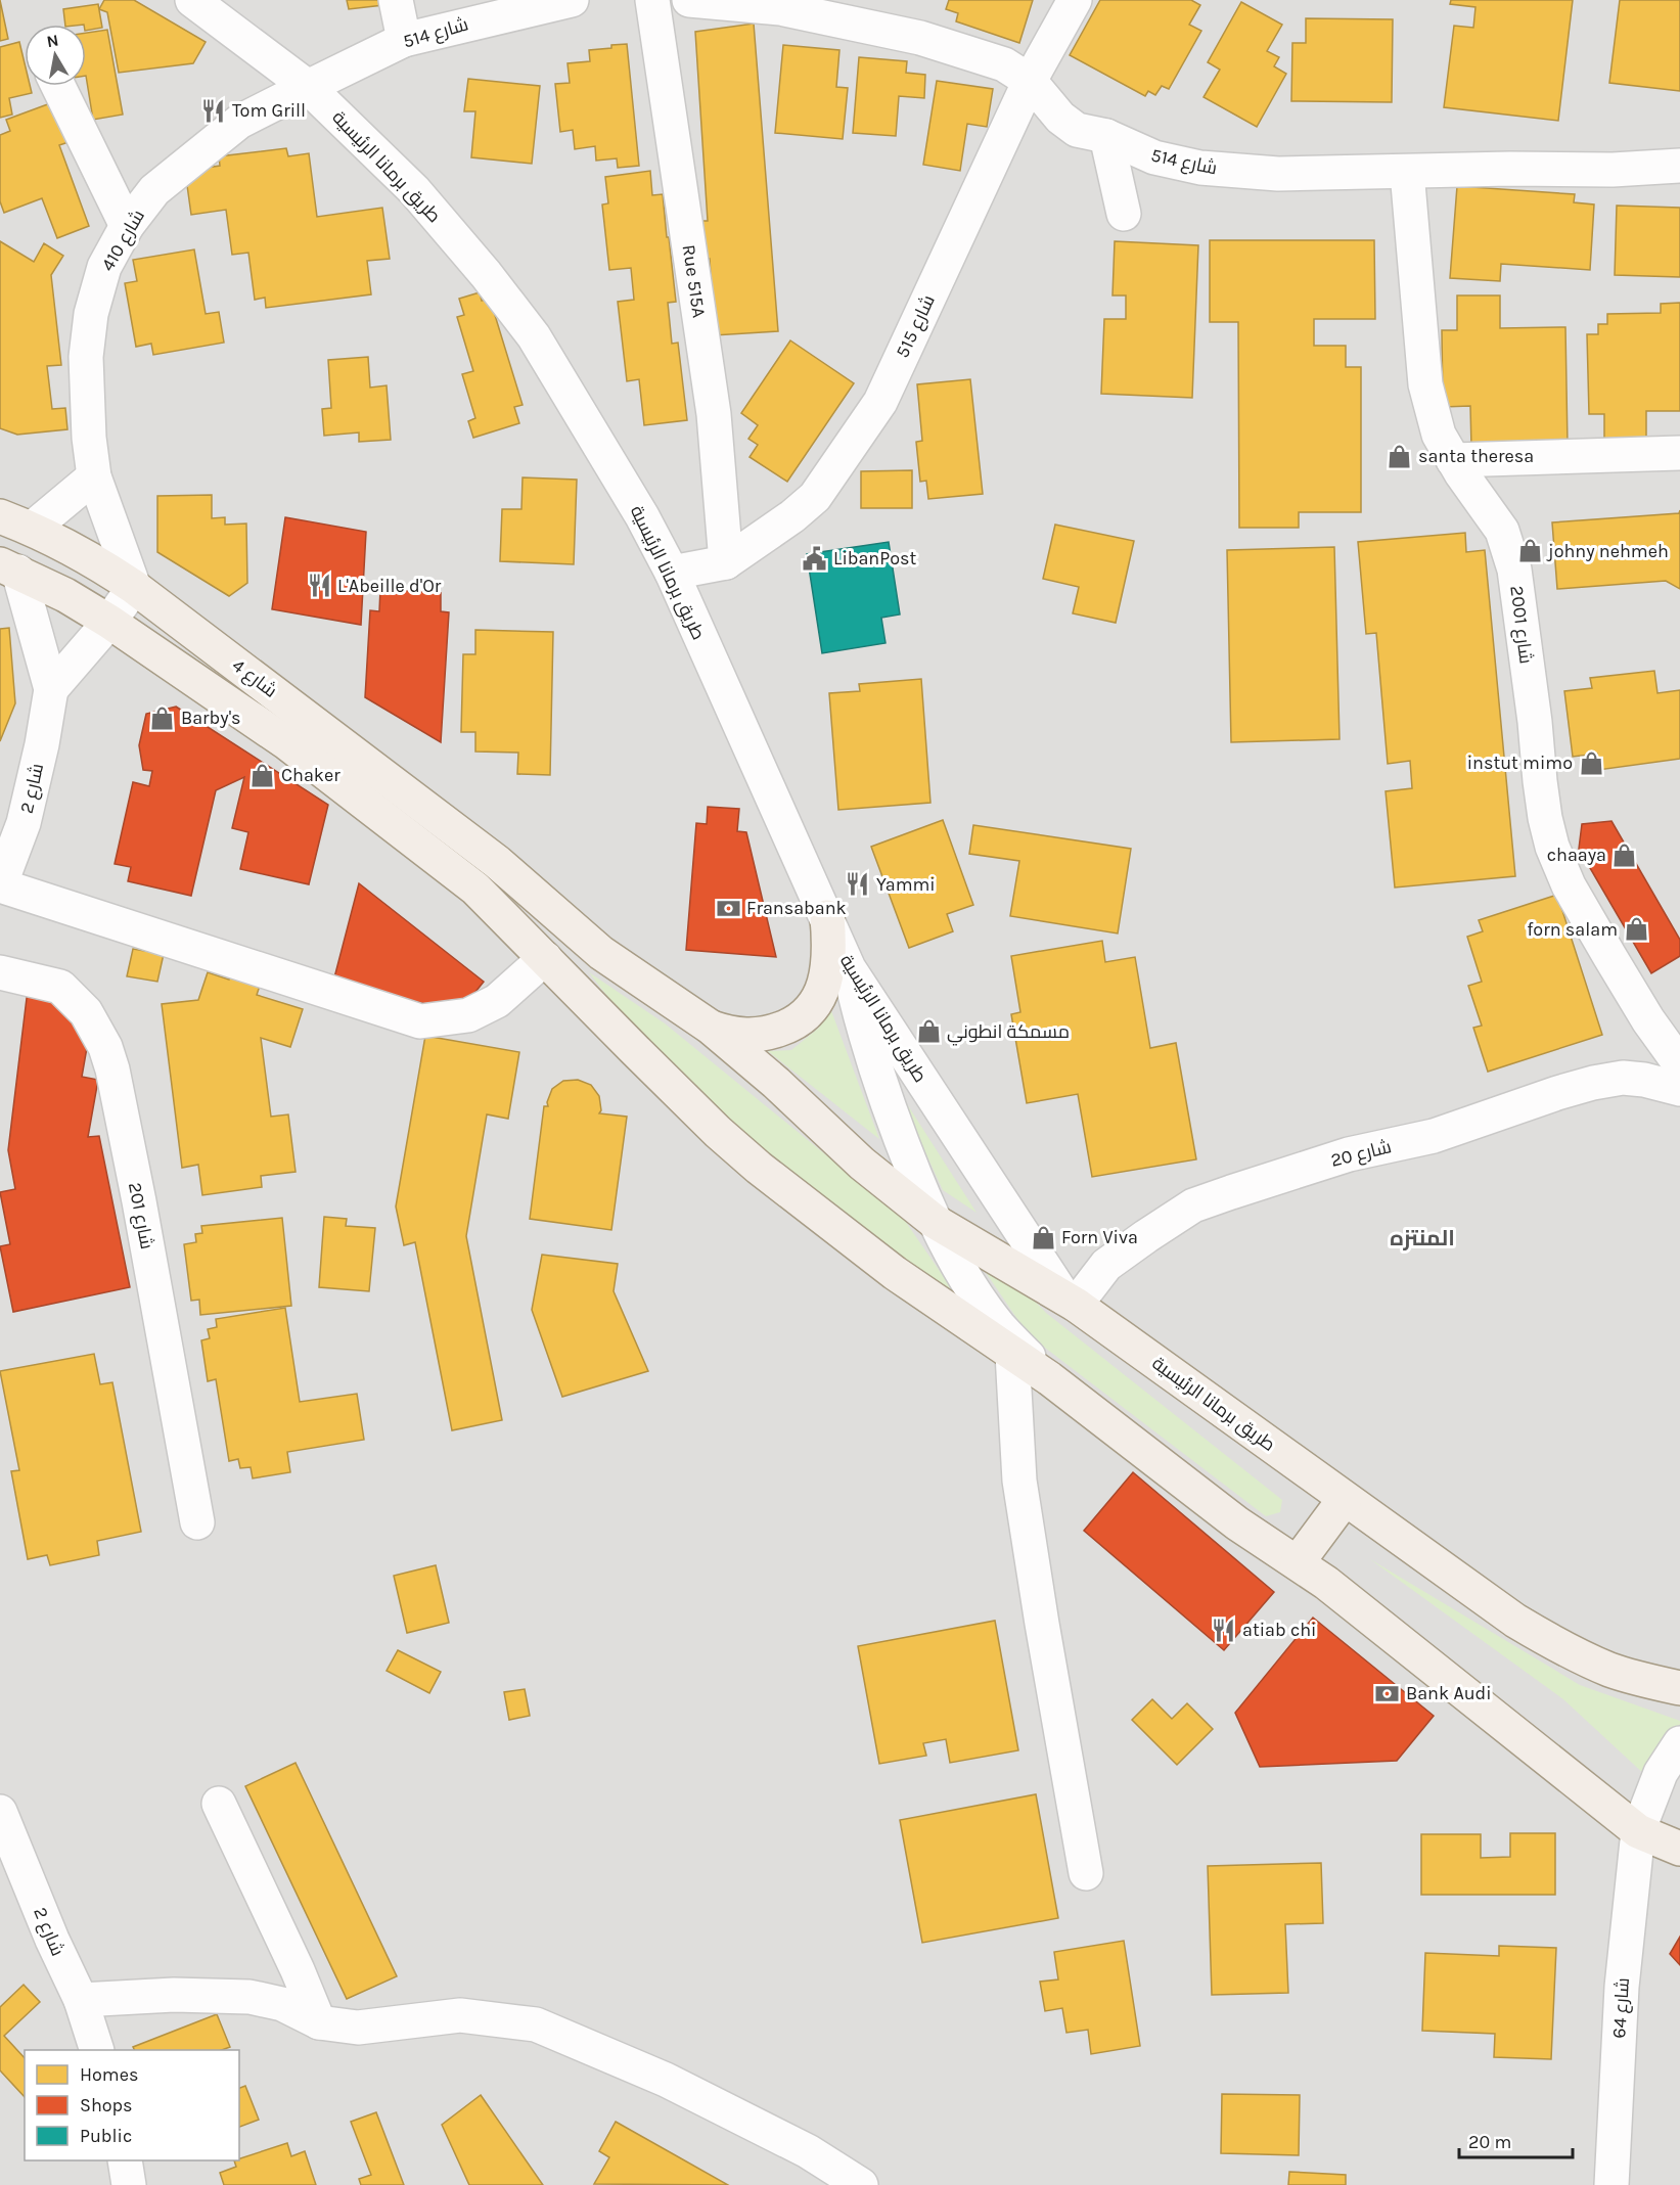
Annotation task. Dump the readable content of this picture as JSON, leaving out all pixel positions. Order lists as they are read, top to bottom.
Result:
{
  "streets": {
    "main road": ["طريق برمانا الرئيسية", "شارع 4"],
    "street": [
      "شارع 514",
      "شارع 410",
      "Rue 515A",
      "شارع 515",
      "شارع 2001",
      "شارع 2",
      "شارع 20",
      "شارع 201",
      "شارع 64"
    ]
  },
  "crossings": [
    ["شارع 514", "طريق برمانا الرئيسية"],
    ["شارع 514", "شارع 410"],
    ["شارع 514", "شارع 515"],
    ["شارع 514", "شارع 2001"],
    ["طريق برمانا الرئيسية", "شارع 410"],
    ["طريق برمانا الرئيسية", "شارع 515"],
    ["طريق برمانا الرئيسية", "شارع 20"],
    ["شارع 410", "شارع 4"],
    ["Rue 515A", "شارع 515"],
    ["شارع 4", "شارع 2"],
    ["شارع 4", "شارع 64"]
  ],
  "districts": ["المنتزه"],
  "places": {
    "restaurant": [
      "Tom Grill",
      "L'Abeille d'Or",
      "Yammi",
      "atiab chi"
    ],
    "shop": [
      "santa theresa",
      "johny nehmeh",
      "Barby's",
      "instut mimo",
      "Chaker",
      "chaaya",
      "forn salam",
      "مسمكة انطوني",
      "Forn Viva"
    ],
    "public building": ["LibanPost"],
    "bank": ["Fransabank", "Bank Audi"]
  },
  "legend": ["Homes", "Shops", "Public"],
  "scale_bar": "20 m",
  "north": "top"
}
